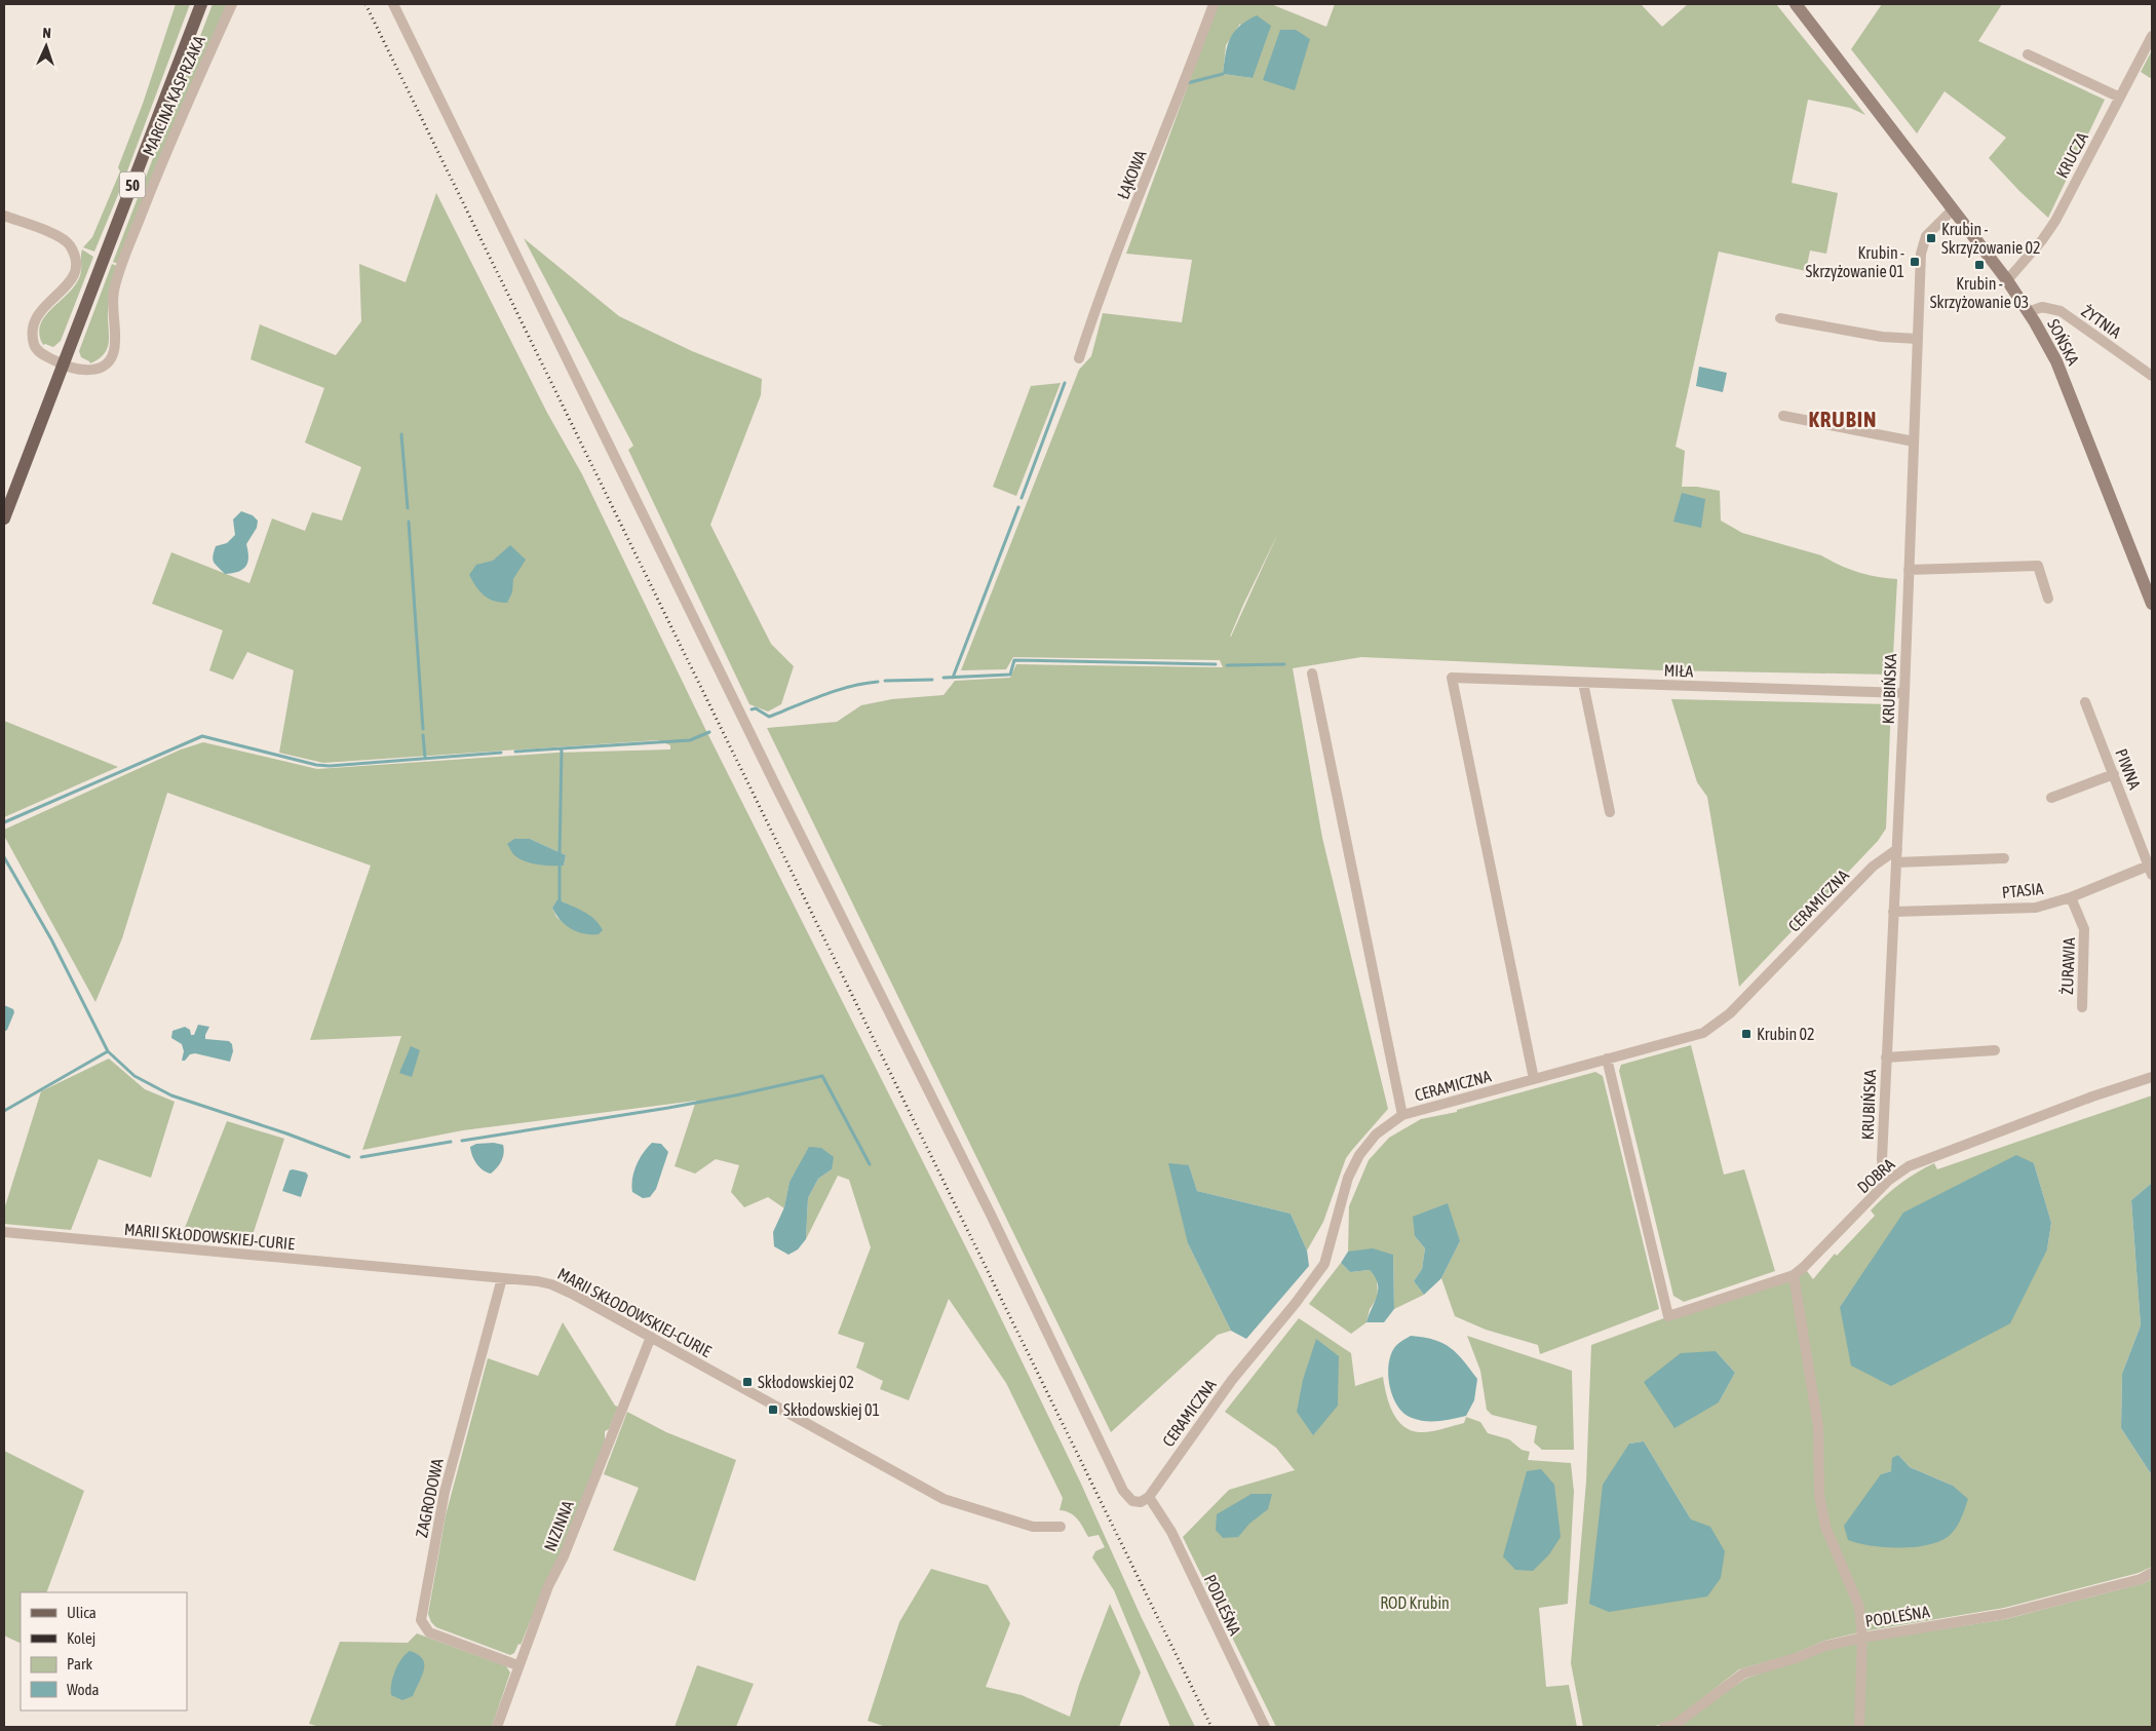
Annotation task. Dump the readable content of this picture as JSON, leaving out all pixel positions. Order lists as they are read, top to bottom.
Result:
{
  "streets": {
    "main road": ["MARCINA KASPRZAKA", "50"],
    "street": [
      "KRUCZA",
      "ŁĄKOWA",
      "ŻYTNIA",
      "SOŃSKA",
      "MIŁA",
      "KRUBIŃSKA",
      "PIWNA",
      "PTASIA",
      "CERAMICZNA",
      "ŻURAWIA",
      "DOBRA",
      "MARII SKŁODOWSKIEJ-CURIE",
      "ZAGRODOWA",
      "NIZINNA",
      "PODLEŚNA"
    ]
  },
  "crossings": [
    ["KRUCZA", "SOŃSKA"],
    ["ŻYTNIA", "SOŃSKA"],
    ["SOŃSKA", "KRUBIŃSKA"],
    ["MIŁA", "KRUBIŃSKA"],
    ["MIŁA", "CERAMICZNA"],
    ["KRUBIŃSKA", "PTASIA"],
    ["KRUBIŃSKA", "CERAMICZNA"],
    ["KRUBIŃSKA", "DOBRA"],
    ["PIWNA", "PTASIA"],
    ["PTASIA", "ŻURAWIA"],
    ["CERAMICZNA", "DOBRA"],
    ["CERAMICZNA", "PODLEŚNA"],
    ["MARII SKŁODOWSKIEJ-CURIE", "ZAGRODOWA"],
    ["MARII SKŁODOWSKIEJ-CURIE", "NIZINNA"],
    ["ZAGRODOWA", "NIZINNA"]
  ],
  "districts": ["KRUBIN"],
  "parks": ["ROD Krubin"],
  "places": {
    "transit": [
      "Krubin - Skrzyżowanie 02",
      "Krubin - Skrzyżowanie 01",
      "Krubin - Skrzyżowanie 03",
      "Krubin 02",
      "Skłodowskiej 02",
      "Skłodowskiej 01"
    ]
  },
  "legend": [
    "Ulica",
    "Kolej",
    "Park",
    "Woda"
  ],
  "north": "top"
}
